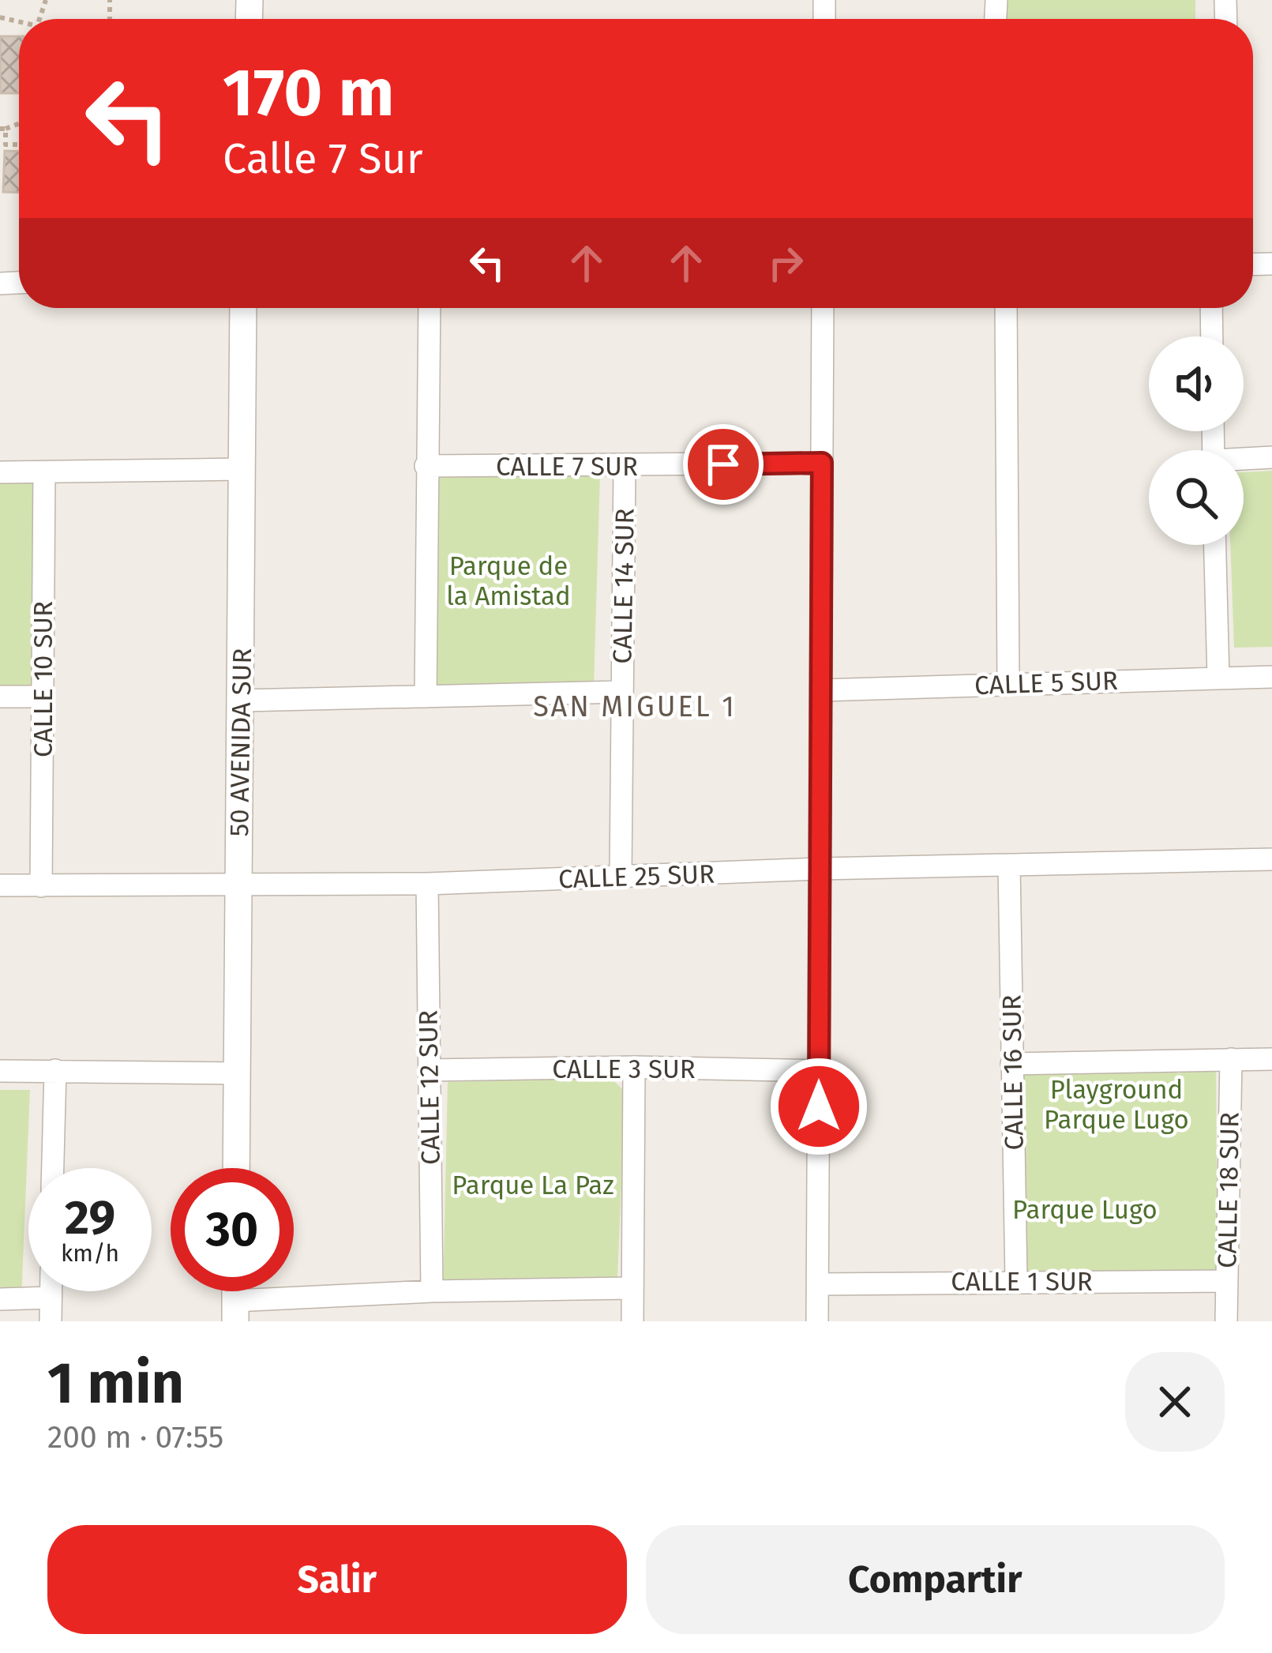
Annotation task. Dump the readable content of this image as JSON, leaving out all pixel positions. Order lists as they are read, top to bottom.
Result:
{
  "streets": {
    "street": [
      "CALLE 7 SUR",
      "CALLE 14 SUR",
      "CALLE 10 SUR",
      "CALLE 5 SUR",
      "50 AVENIDA SUR",
      "CALLE 25 SUR",
      "CALLE 3 SUR",
      "CALLE 16 SUR",
      "CALLE 12 SUR",
      "CALLE 18 SUR",
      "CALLE 1 SUR"
    ]
  },
  "crossings": [
    ["CALLE 7 SUR", "CALLE 14 SUR"],
    ["CALLE 14 SUR", "CALLE 25 SUR"],
    ["CALLE 10 SUR", "CALLE 25 SUR"],
    ["50 AVENIDA SUR", "CALLE 25 SUR"],
    ["CALLE 25 SUR", "CALLE 16 SUR"],
    ["CALLE 25 SUR", "CALLE 12 SUR"],
    ["CALLE 3 SUR", "CALLE 12 SUR"],
    ["CALLE 16 SUR", "CALLE 1 SUR"],
    ["CALLE 18 SUR", "CALLE 1 SUR"]
  ],
  "districts": ["SAN MIGUEL 1"],
  "parks": [
    "Parque de la Amistad",
    "Playground Parque Lugo",
    "Parque La Paz",
    "Parque Lugo"
  ],
  "page": {
    "turn": ["170 m", "Calle 7 Sur"],
    "speed": "29 km/h",
    "limit": "30",
    "heading": ["1 min", "200 m · 07:55"],
    "buttons": ["Salir", "Compartir"]
  }
}
